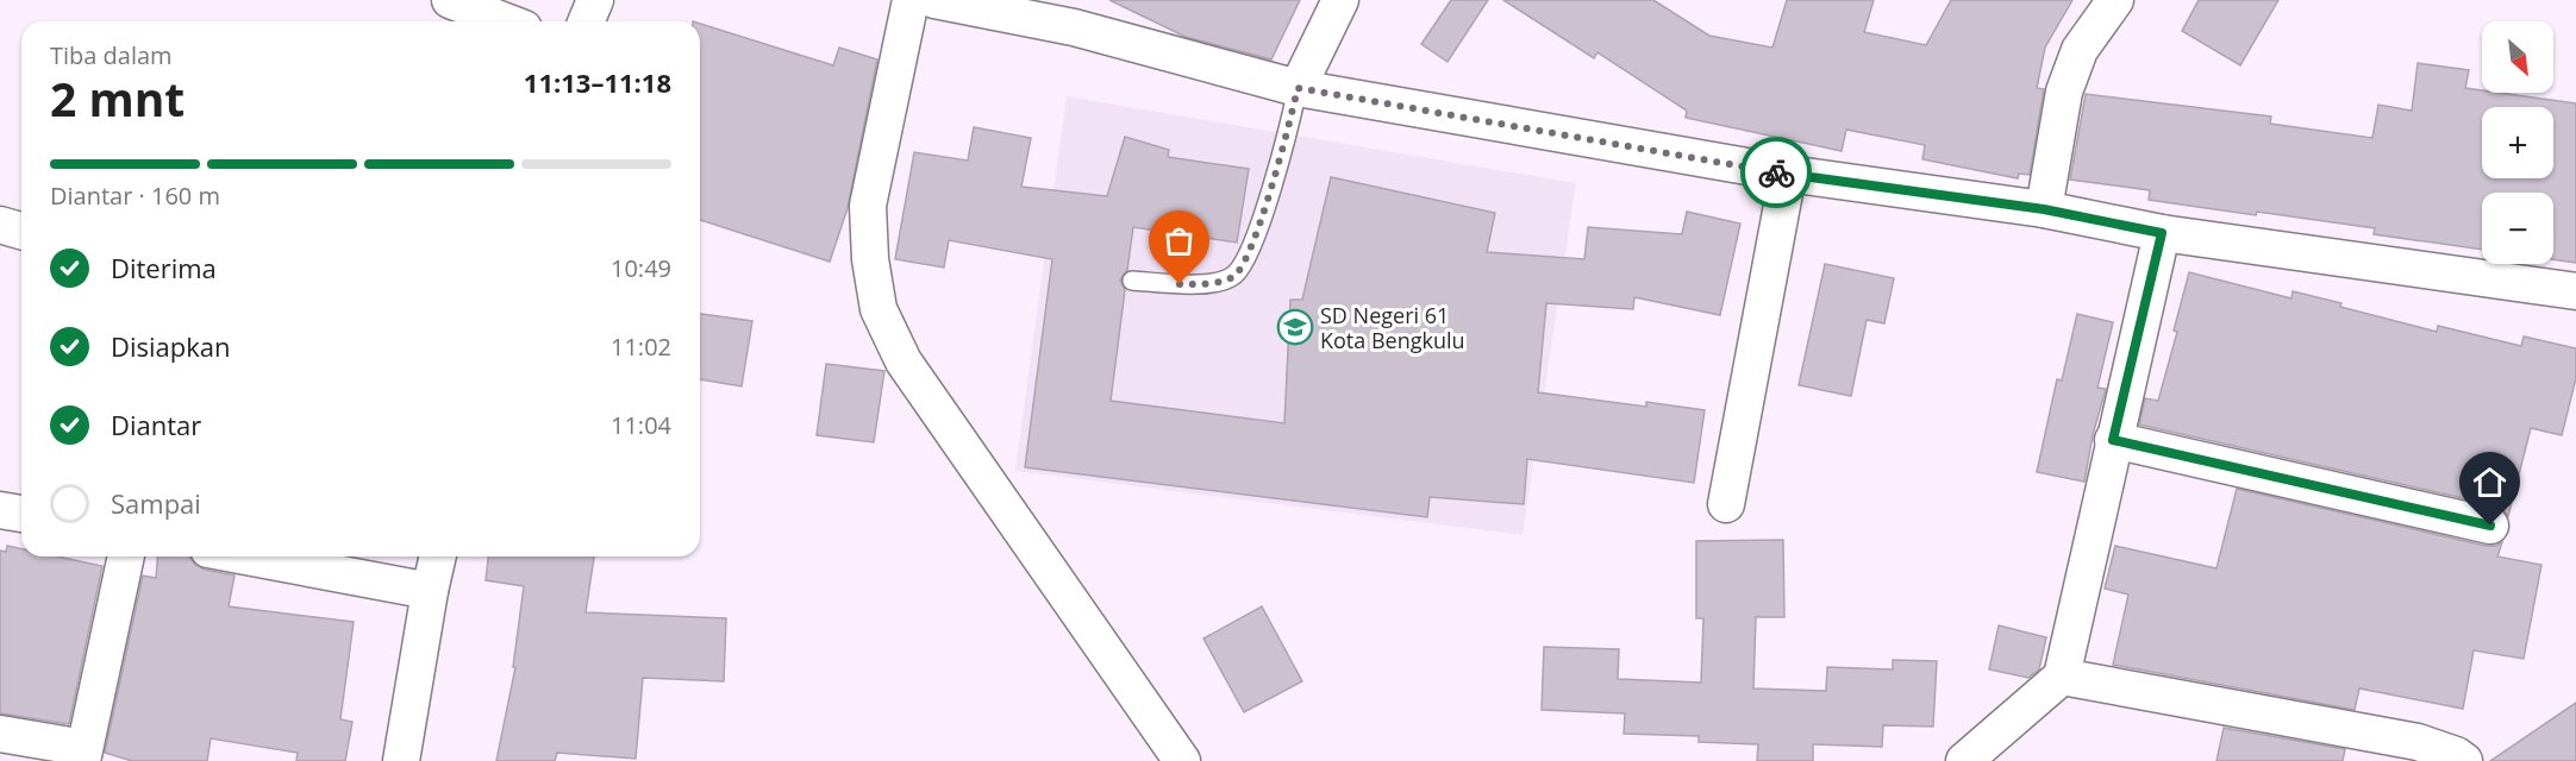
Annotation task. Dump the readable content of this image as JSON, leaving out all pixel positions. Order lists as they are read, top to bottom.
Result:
{
  "places": {
    "school or university": ["SD Negeri 61 Kota Bengkulu"]
  },
  "north": "bottom right",
  "page": {
    "map_buttons": ["+", "−"],
    "heading": ["2 mnt", "Tiba dalam", "11:13–11:18"],
    "bar": "Diantar · 160 m",
    "list": [
      ["Diterima", "10:49"],
      ["Disiapkan", "11:02"],
      ["Diantar", "11:04"],
      "Sampai"
    ]
  }
}
